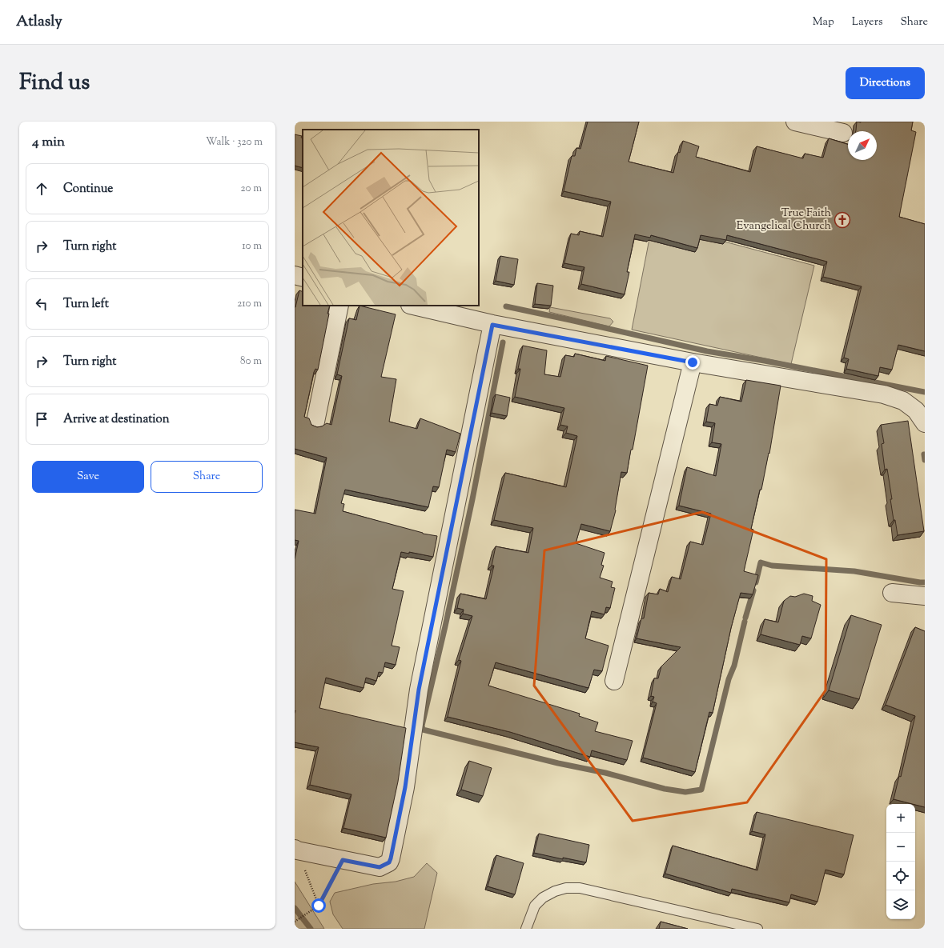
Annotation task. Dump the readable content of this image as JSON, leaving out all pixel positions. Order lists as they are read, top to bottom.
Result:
{
  "places": {
    "church": ["True Faith Evangelical Church"]
  },
  "north": "top right",
  "page": {
    "header": "Atlasly",
    "nav": ["Map", "Layers", "Share"],
    "title": "Find us",
    "buttons": [
      "Directions",
      ["Save", "Share"]
    ],
    "heading": ["4 min", "Walk · 320 m"],
    "list": [
      ["Continue", "20 m"],
      ["Turn right", "10 m"],
      ["Turn left", "210 m"],
      ["Turn right", "80 m"],
      "Arrive at destination"
    ],
    "map_buttons": ["+", "−"]
  }
}
